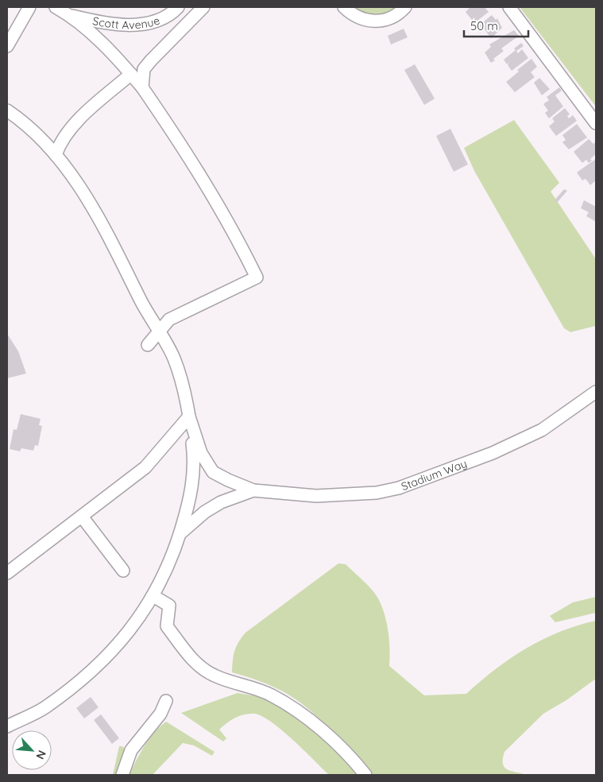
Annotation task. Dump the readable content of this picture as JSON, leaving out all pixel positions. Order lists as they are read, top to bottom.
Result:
{
  "streets": {
    "street": ["Scott Avenue", "Stadium Way"]
  },
  "scale_bar": "50 m",
  "north": "bottom right"
}
